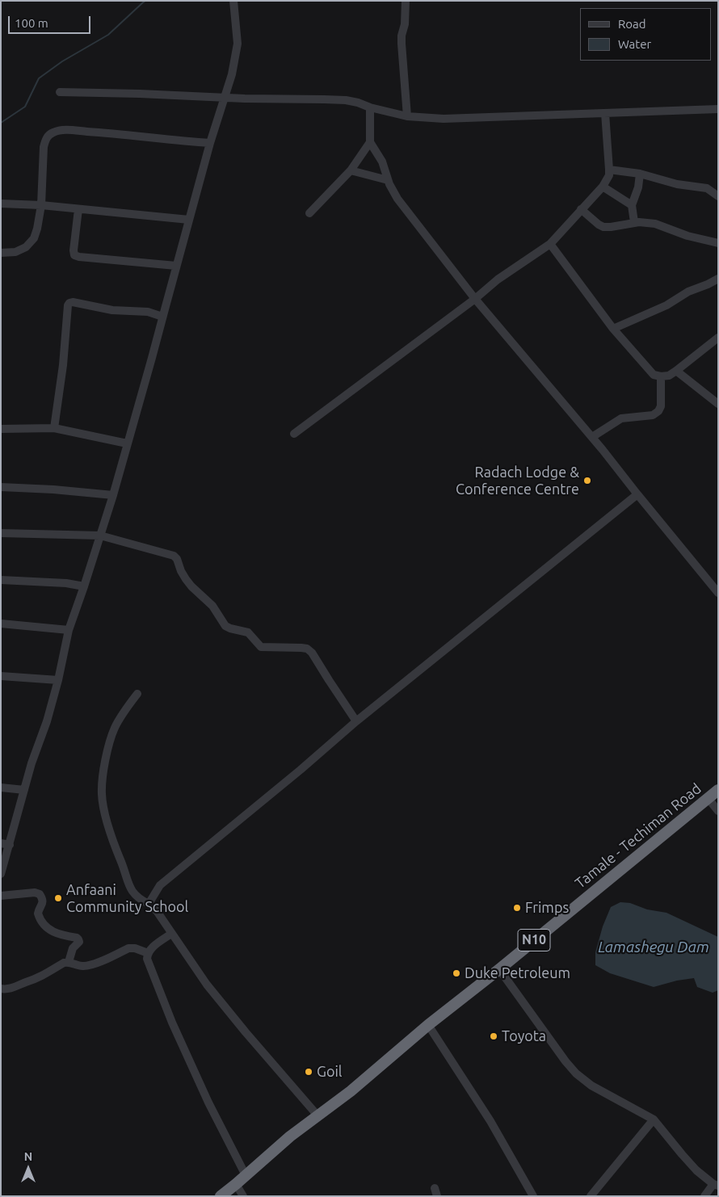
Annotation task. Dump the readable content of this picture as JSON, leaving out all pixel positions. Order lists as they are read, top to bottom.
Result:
{
  "streets": {
    "highway": ["Tamale - Techiman Road", "N10"]
  },
  "water": ["Lamashegu Dam"],
  "places": [
    "Radach Lodge & Conference Centre",
    "Anfaani Community School",
    "Frimps",
    "Duke Petroleum",
    "Toyota",
    "Goil"
  ],
  "legend": ["Road", "Water"],
  "scale_bar": "100 m",
  "north": "top"
}
